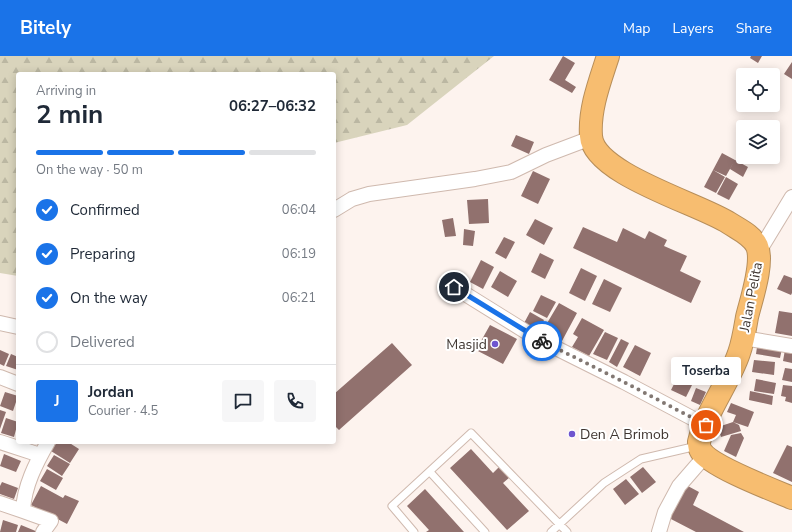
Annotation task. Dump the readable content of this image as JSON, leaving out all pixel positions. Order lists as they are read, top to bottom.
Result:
{
  "streets": {
    "highway": ["Jalan Pelita"]
  },
  "places": ["Masjid", "Toserba", "Den A Brimob"],
  "page": {
    "header": "Bitely",
    "nav": ["Map", "Layers", "Share"],
    "heading": ["2 min", "Arriving in", "06:27–06:32"],
    "panel": ["Jordan", "Courier · 4.5"],
    "bar": "On the way · 50 m",
    "list": [
      ["Confirmed", "06:04"],
      ["Preparing", "06:19"],
      ["On the way", "06:21"],
      "Delivered"
    ],
    "bubble": "Toserba",
    "round": "J"
  }
}
